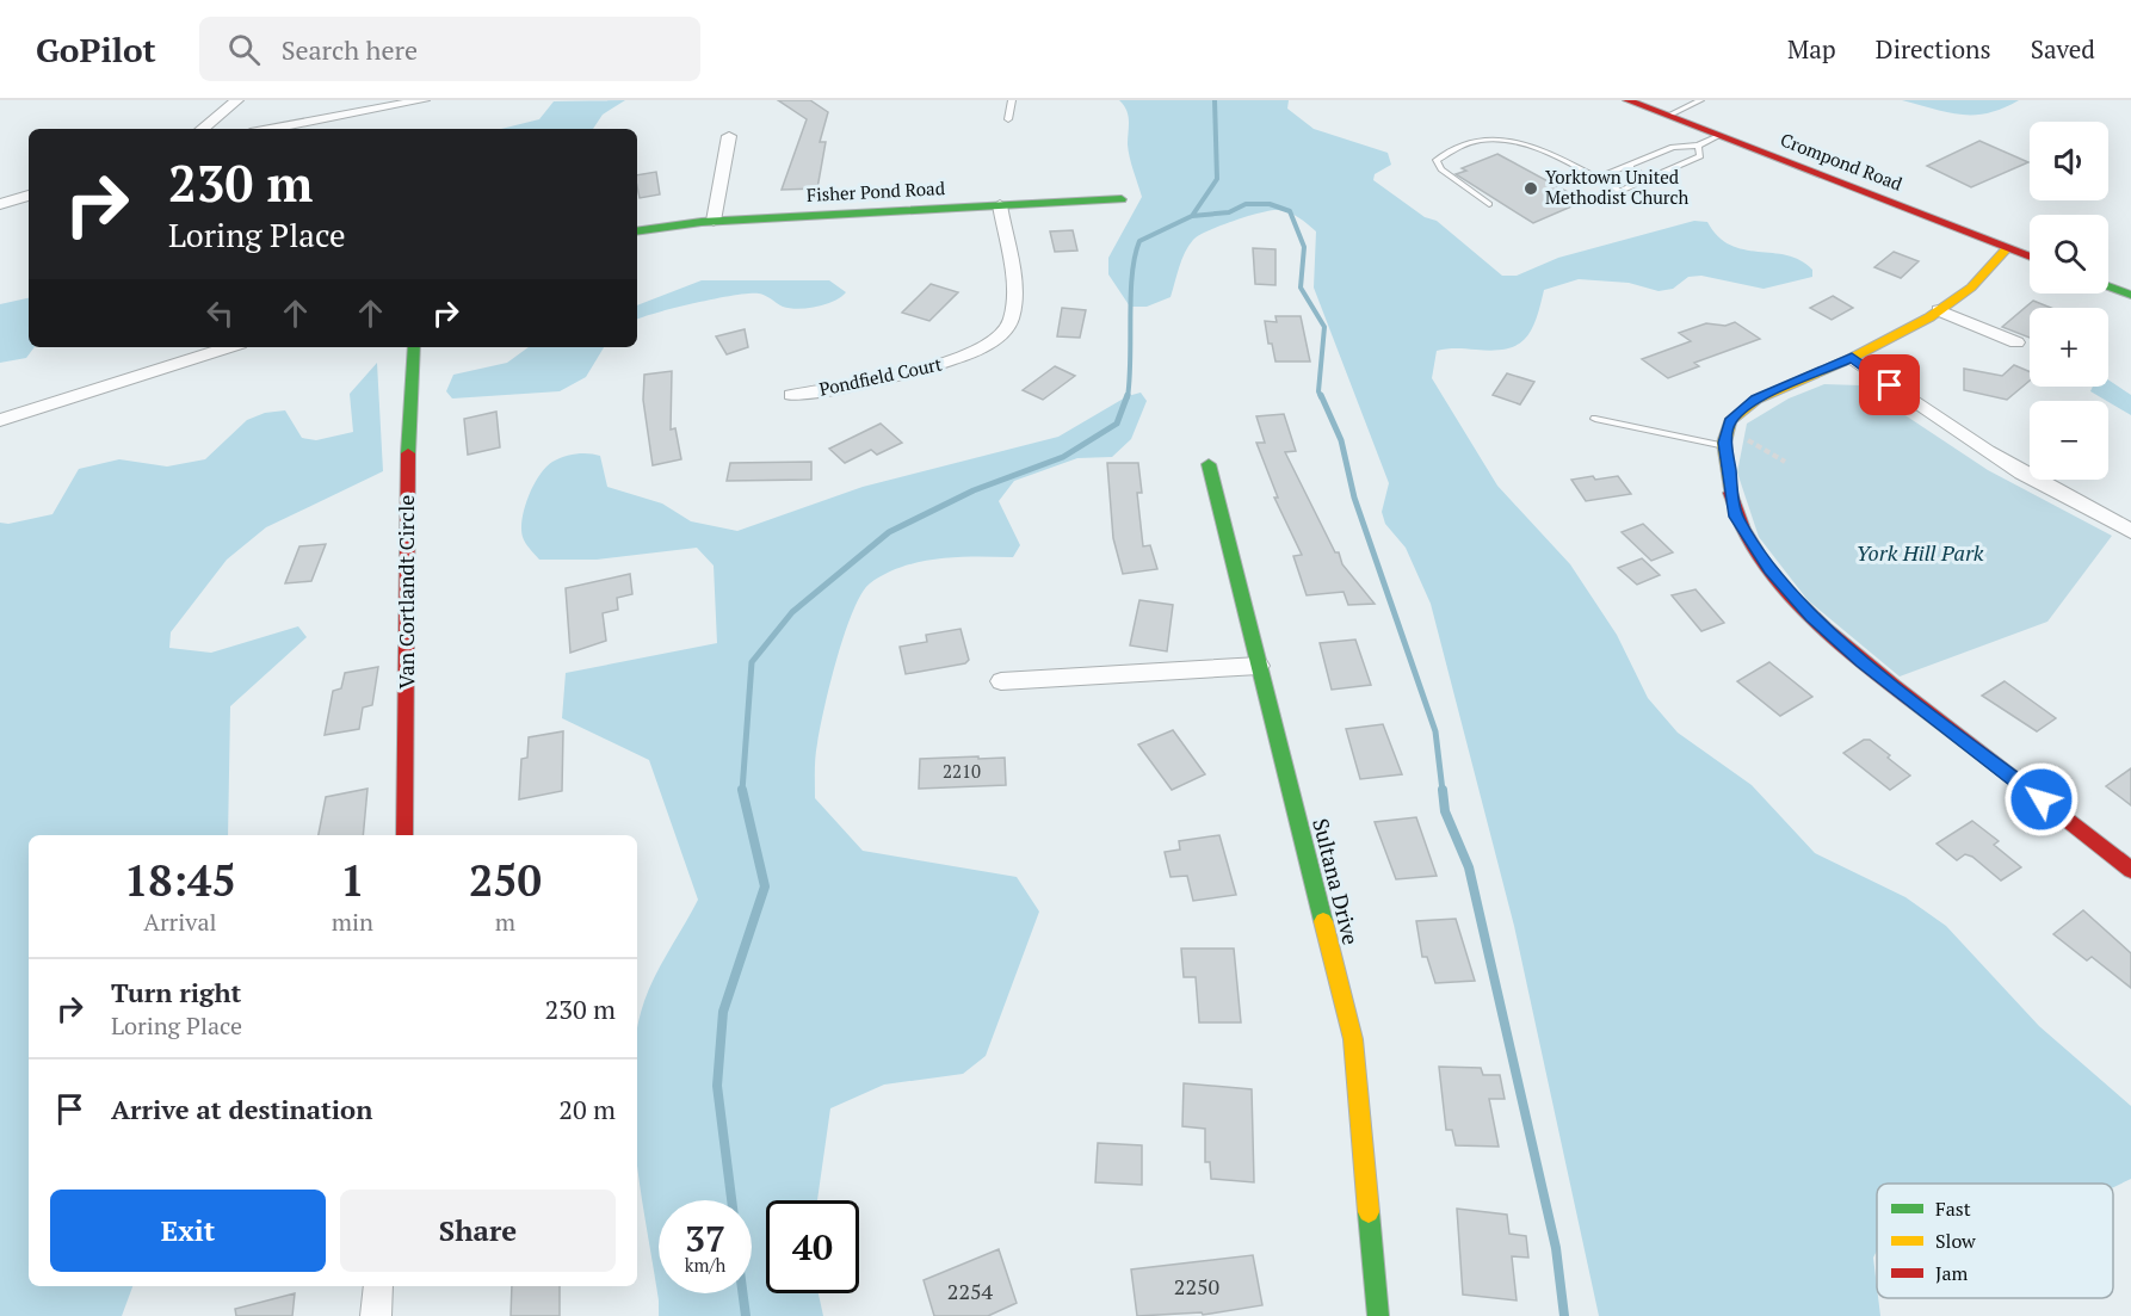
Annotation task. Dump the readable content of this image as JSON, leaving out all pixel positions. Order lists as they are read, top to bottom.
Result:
{
  "streets": {
    "main road": [
      "Crompond Road",
      "Fisher Pond Road",
      "Van Cortlandt Circle",
      "Sultana Drive"
    ],
    "street": ["Pondfield Court"]
  },
  "crossings": [
    ["Fisher Pond Road", "Pondfield Court"]
  ],
  "parks": ["York Hill Park"],
  "places": ["Yorktown United Methodist Church"],
  "house_numbers": ["2210", "2250", "2254"],
  "legend": ["Fast", "Slow", "Jam"],
  "page": {
    "header": "GoPilot",
    "search": "Search here",
    "nav": ["Map", "Directions", "Saved"],
    "map_buttons": ["+", "−"],
    "turn": ["230 m", "Loring Place"],
    "eta": [
      "18:45",
      "Arrival",
      "1",
      "min",
      "250",
      "m"
    ],
    "list": [
      {
        "name": "Turn right",
        "note": "Loring Place",
        "value": "230 m"
      },
      {
        "name": "Arrive at destination",
        "value": "20 m"
      }
    ],
    "buttons": ["Exit", "Share"],
    "speed": "37 km/h",
    "limit": "40"
  }
}
